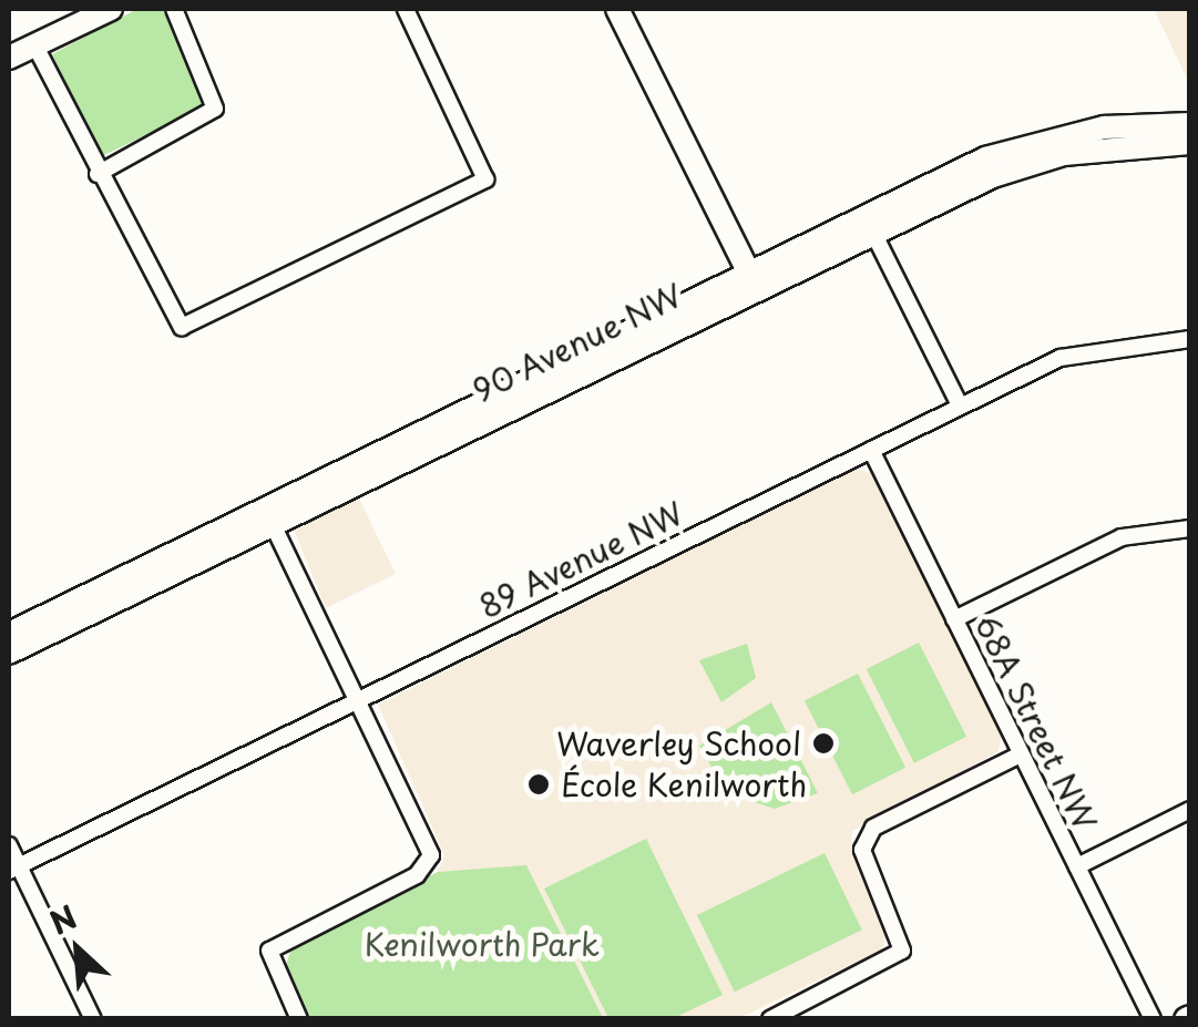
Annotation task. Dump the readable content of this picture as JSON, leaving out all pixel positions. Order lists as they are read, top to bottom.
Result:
{
  "streets": {
    "main road": ["90 Avenue NW"],
    "street": ["89 Avenue NW", "68A Street NW"]
  },
  "crossings": [
    ["89 Avenue NW", "68A Street NW"]
  ],
  "parks": ["Kenilworth Park"],
  "places": ["Waverley School", "École Kenilworth"],
  "north": "top left"
}
